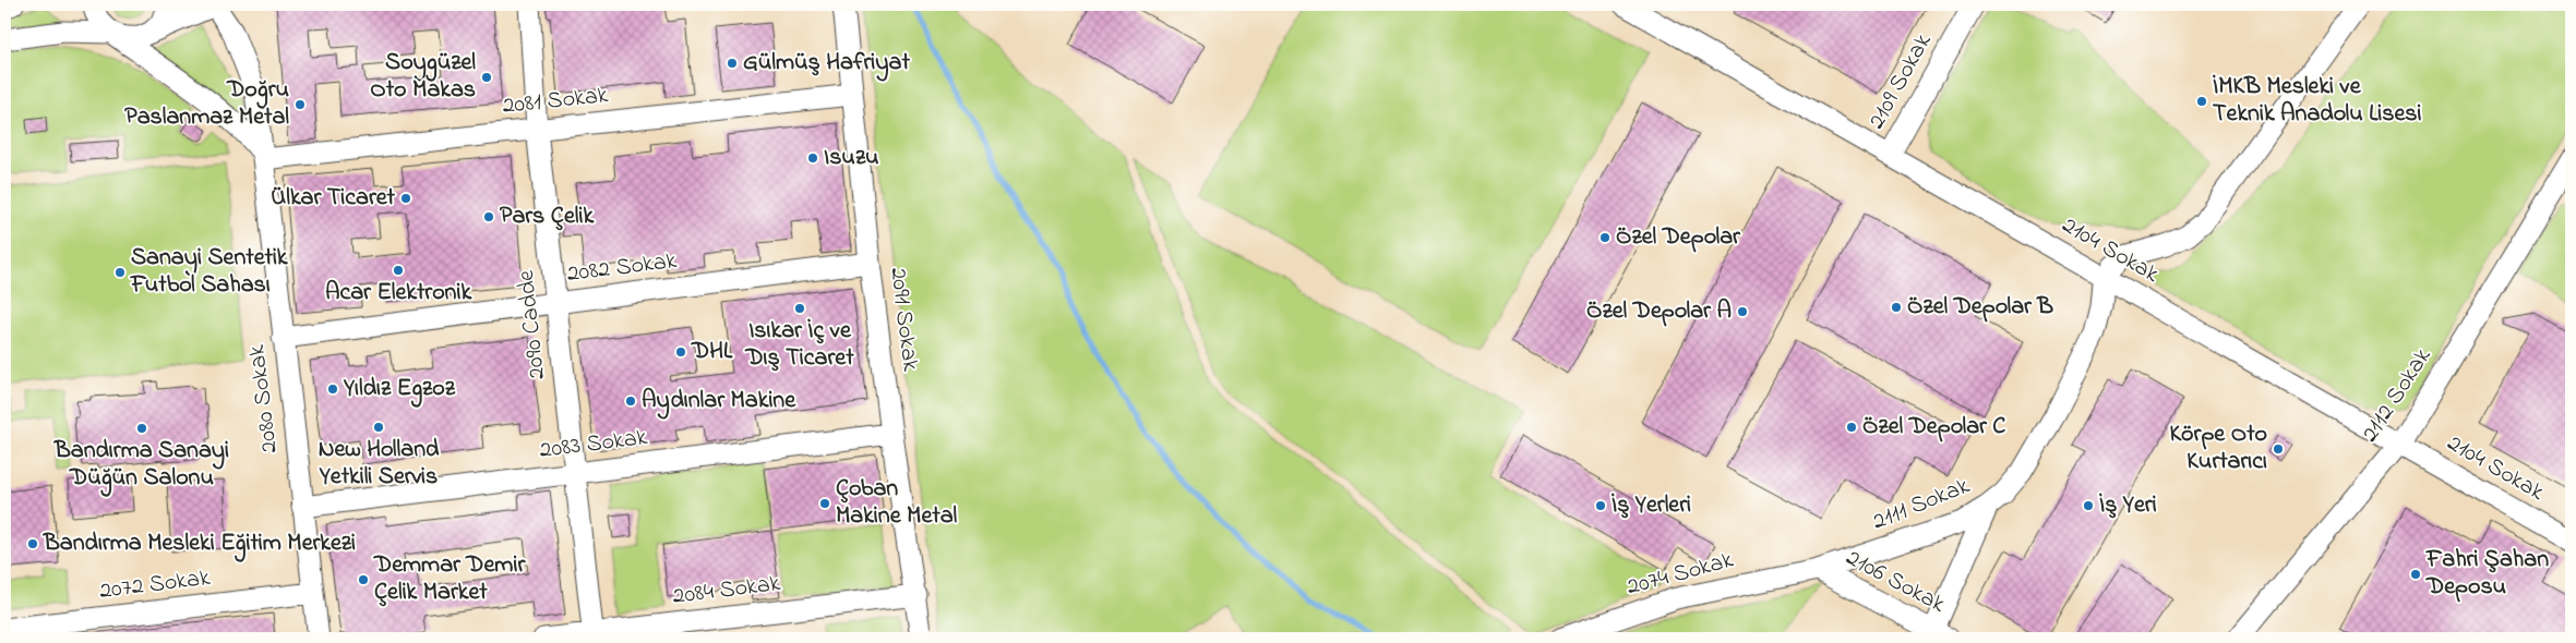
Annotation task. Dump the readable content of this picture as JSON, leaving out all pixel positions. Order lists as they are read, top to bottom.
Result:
{
  "streets": {
    "street": [
      "2109 Sokak",
      "2081 Sokak",
      "2104 Sokak",
      "2082 Sokak",
      "2091 Sokak",
      "2090 Cadde",
      "2112 Sokak",
      "2080 Sokak",
      "2083 Sokak",
      "2111 Sokak",
      "2074 Sokak",
      "2106 Sokak",
      "2072 Sokak",
      "2084 Sokak"
    ]
  },
  "crossings": [
    ["2109 Sokak", "2104 Sokak"],
    ["2081 Sokak", "2091 Sokak"],
    ["2081 Sokak", "2090 Cadde"],
    ["2081 Sokak", "2080 Sokak"],
    ["2104 Sokak", "2112 Sokak"],
    ["2104 Sokak", "2111 Sokak"],
    ["2082 Sokak", "2091 Sokak"],
    ["2082 Sokak", "2090 Cadde"],
    ["2082 Sokak", "2080 Sokak"],
    ["2091 Sokak", "2083 Sokak"],
    ["2091 Sokak", "2084 Sokak"],
    ["2090 Cadde", "2083 Sokak"],
    ["2090 Cadde", "2084 Sokak"],
    ["2080 Sokak", "2083 Sokak"],
    ["2080 Sokak", "2072 Sokak"],
    ["2111 Sokak", "2074 Sokak"],
    ["2111 Sokak", "2106 Sokak"],
    ["2074 Sokak", "2106 Sokak"]
  ],
  "places": [
    "Gülmüş Hafriyat",
    "Soygüzel Oto Makas",
    "İMKB Mesleki ve Teknik Anadolu Lisesi",
    "Doğru Paslanmaz Metal",
    "Isuzu",
    "Ülkar Ticaret",
    "Pars Çelik",
    "Özel Depolar",
    "Acar Elektronik",
    "Sanayi Sentetik Futbol Sahası",
    "Özel Depolar B",
    "Isıkar İç ve Dış Ticaret",
    "Özel Depolar A",
    "DHL",
    "Yıldız Egzoz",
    "Aydınlar Makine",
    "New Holland Yetkili Servis",
    "Özel Depolar C",
    "Bandırma Sanayi Düğün Salonu",
    "Körpe Oto Kurtarıcı",
    "Çoban Makine Metal",
    "İş Yerleri",
    "İş Yeri",
    "Bandırma Mesleki Eğitim Merkezi",
    "Fahri Şahan Deposu",
    "Demmar Demir Çelik Market"
  ]
}
